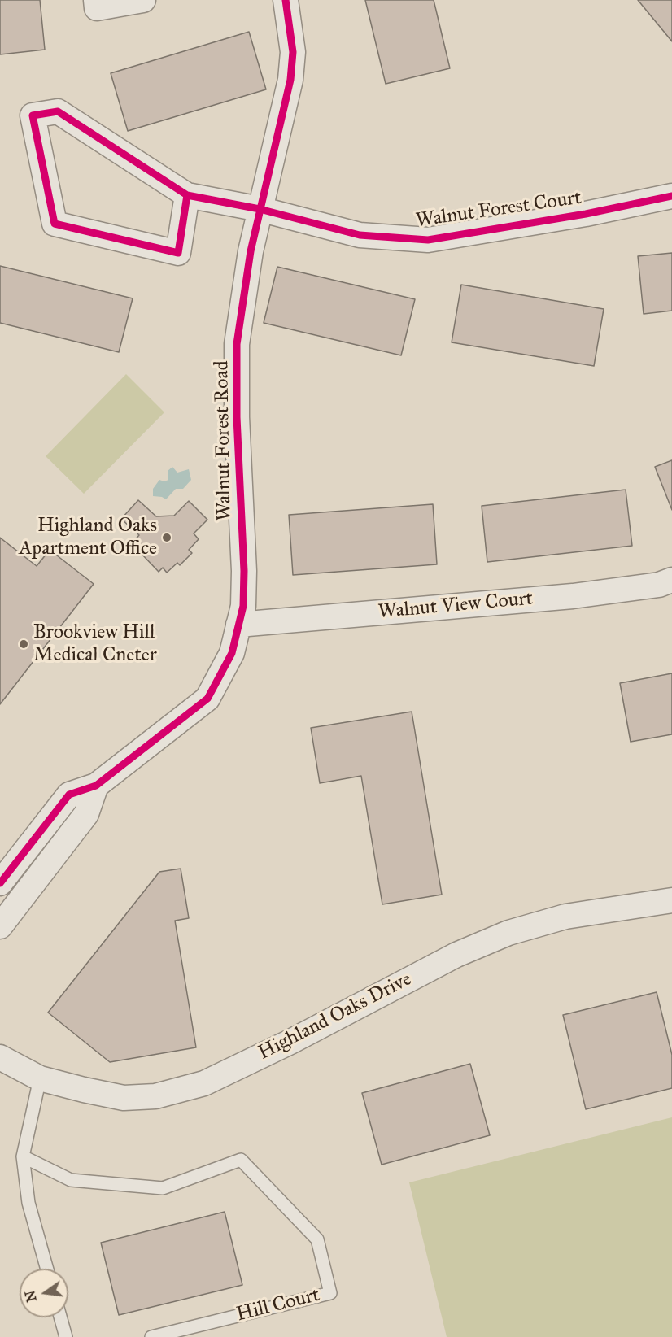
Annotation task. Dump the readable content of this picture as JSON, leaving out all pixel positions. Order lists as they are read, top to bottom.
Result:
{
  "streets": {
    "street": [
      "Walnut Forest Court",
      "Walnut Forest Road",
      "Walnut View Court",
      "Highland Oaks Drive"
    ],
    "lane": ["Hill Court"]
  },
  "crossings": [
    ["Walnut Forest Court", "Walnut Forest Road"],
    ["Walnut Forest Road", "Walnut View Court"]
  ],
  "places": ["Highland Oaks Apartment Office", "Brookview Hill Medical Cneter"],
  "north": "left"
}
